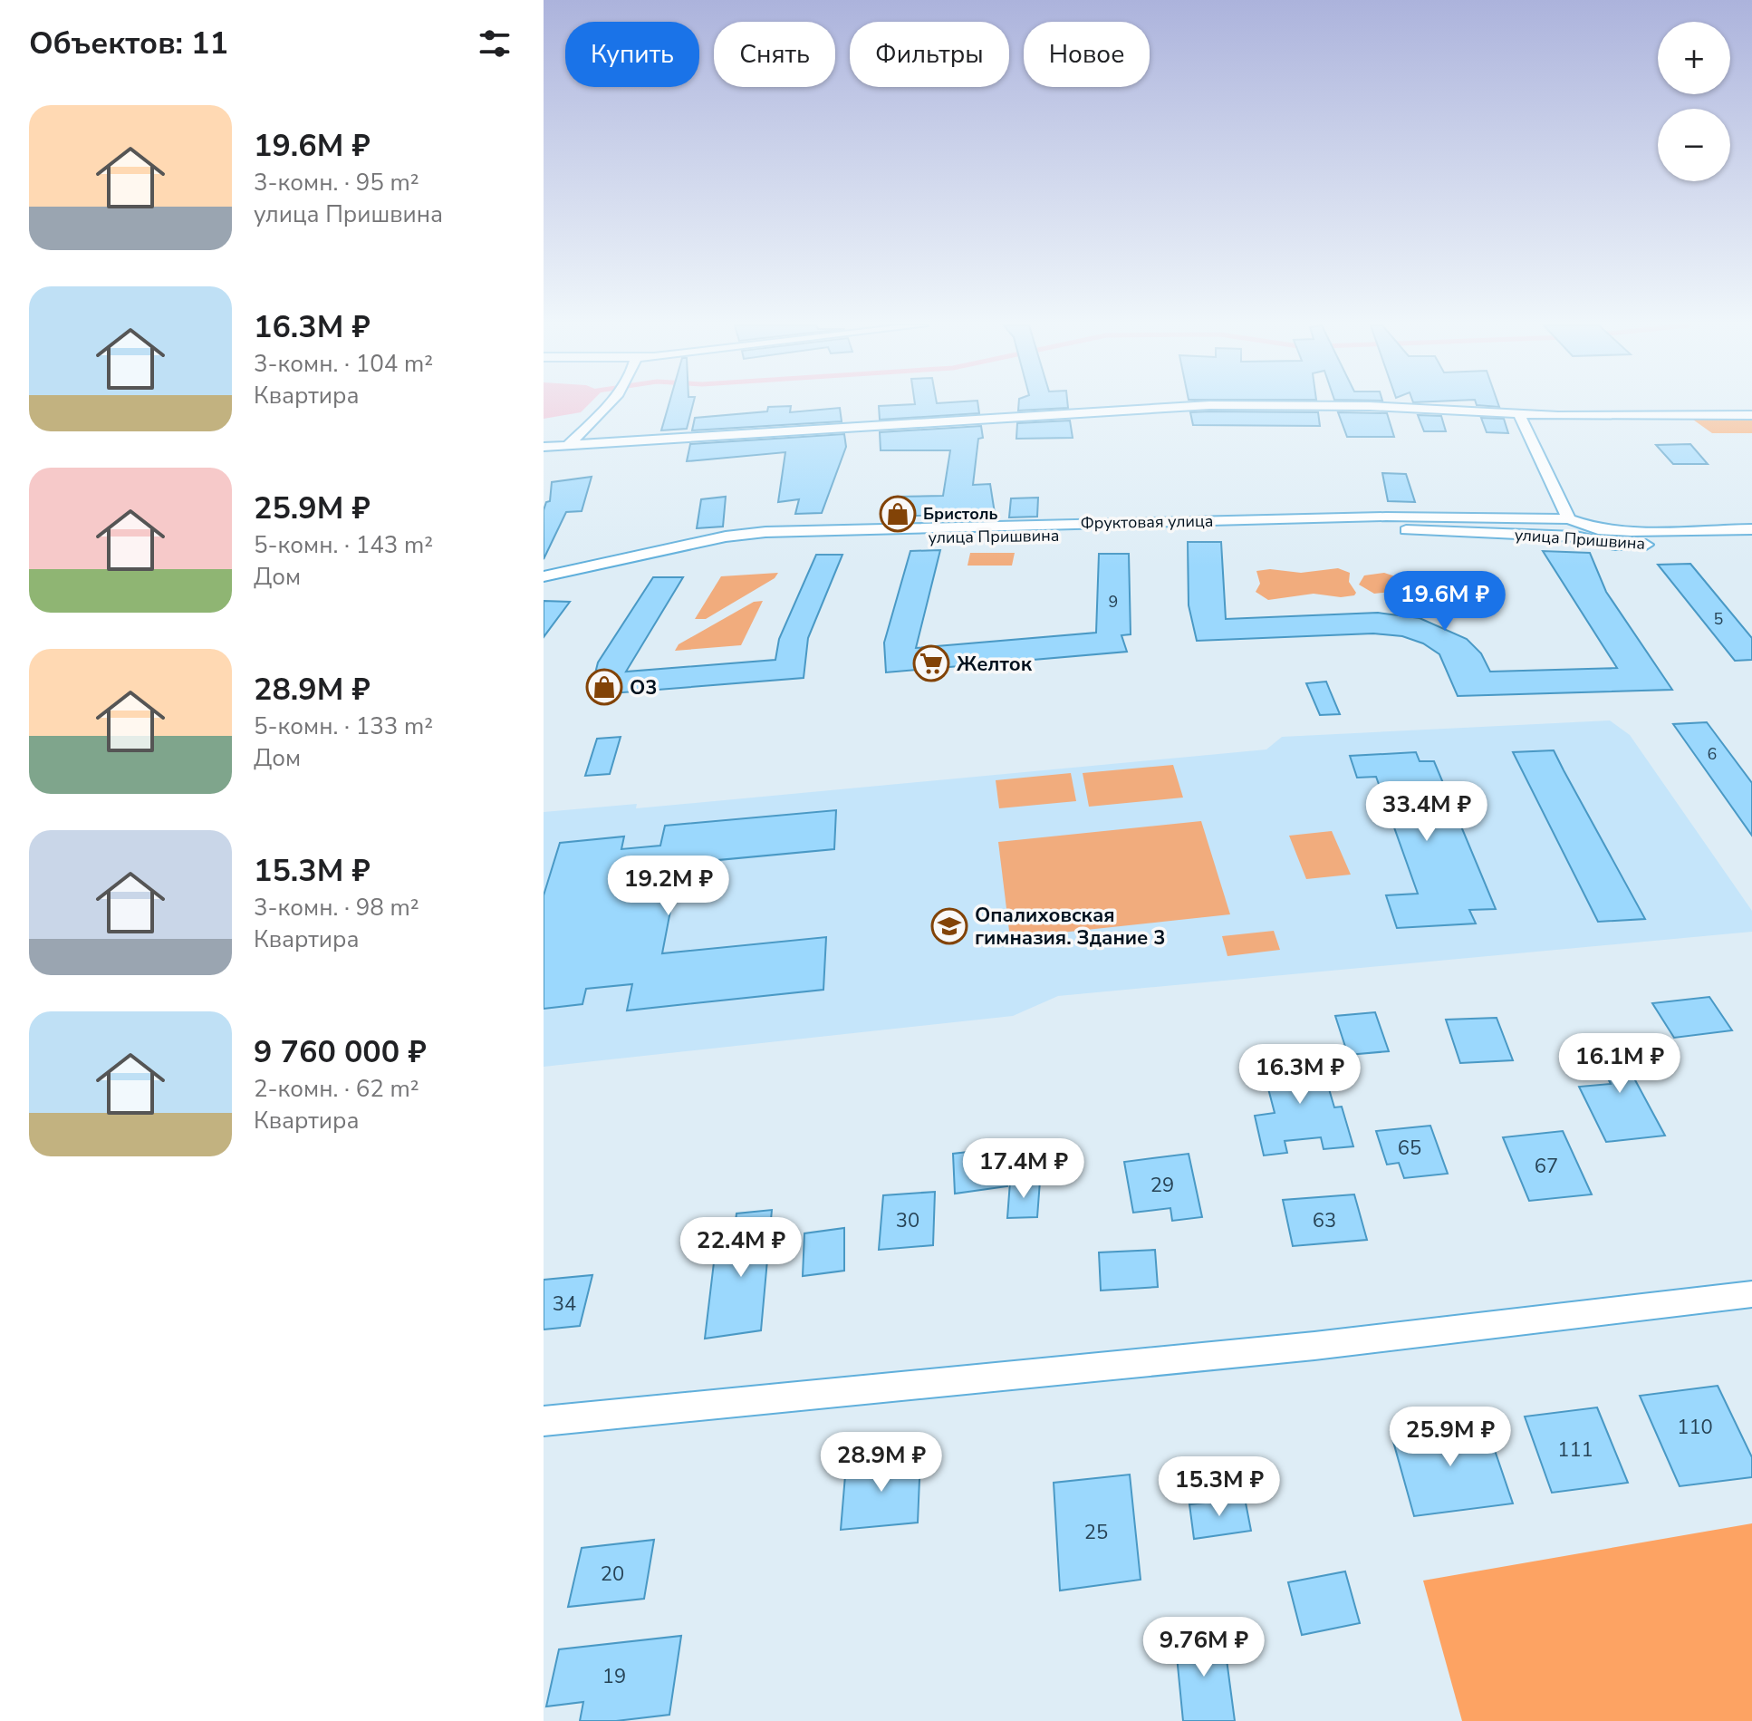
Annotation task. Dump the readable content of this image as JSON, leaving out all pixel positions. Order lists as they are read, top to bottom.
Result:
{
  "streets": {
    "street": ["Фруктовая улица", "улица Пришвина"]
  },
  "places": {
    "shop": ["Бристоль", "О3"],
    "supermarket": ["Желток"],
    "school or university": ["Опалиховская гимназия. Здание 3"]
  },
  "house_numbers": [
    "9",
    "5",
    "6",
    "65",
    "67",
    "29",
    "30",
    "63",
    "34",
    "110",
    "111",
    "25",
    "20",
    "19"
  ],
  "page": {
    "heading": "Объектов: 11",
    "map_buttons": ["+", "−"],
    "chip": [
      "Купить",
      "Снять",
      "Фильтры",
      "Новое"
    ],
    "list": [
      {
        "name": "19.6M ₽",
        "note": "3-комн. · 95 m² · улица Пришвина"
      },
      {
        "name": "16.3M ₽",
        "note": "3-комн. · 104 m² · Квартира"
      },
      {
        "name": "25.9M ₽",
        "note": "5-комн. · 143 m² · Дом"
      },
      {
        "name": "28.9M ₽",
        "note": "5-комн. · 133 m² · Дом"
      },
      {
        "name": "15.3M ₽",
        "note": "3-комн. · 98 m² · Квартира"
      },
      {
        "name": "9 760 000 ₽",
        "note": "2-комн. · 62 m² · Квартира"
      }
    ],
    "price": [
      "19.6M ₽",
      "33.4M ₽",
      "19.2M ₽",
      "16.1M ₽",
      "16.3M ₽",
      "17.4M ₽",
      "22.4M ₽",
      "25.9M ₽",
      "28.9M ₽",
      "15.3M ₽",
      "9.76M ₽"
    ]
  }
}
